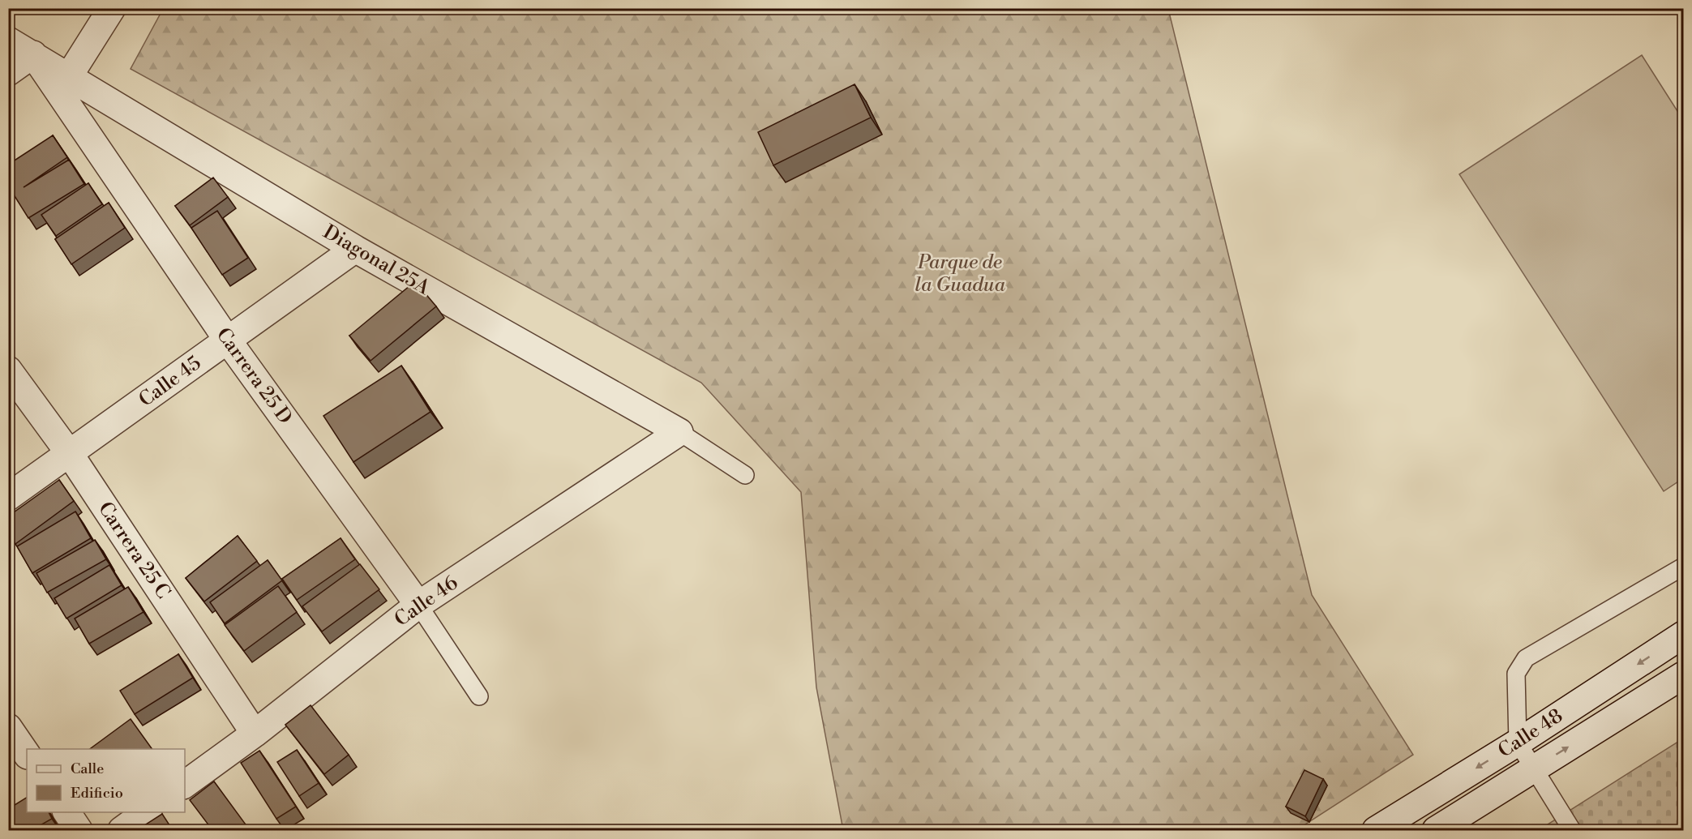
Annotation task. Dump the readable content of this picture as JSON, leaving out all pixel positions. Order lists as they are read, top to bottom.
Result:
{
  "streets": {
    "street": [
      "Diagonal 25A",
      "Carrera 25 D",
      "Calle 45",
      "Carrera 25 C",
      "Calle 46",
      "Calle 48"
    ]
  },
  "crossings": [
    ["Diagonal 25A", "Carrera 25 D"],
    ["Diagonal 25A", "Calle 45"],
    ["Diagonal 25A", "Calle 46"],
    ["Carrera 25 D", "Calle 45"],
    ["Carrera 25 D", "Calle 46"],
    ["Calle 45", "Carrera 25 C"],
    ["Carrera 25 C", "Calle 46"]
  ],
  "parks": ["Parque de la Guadua"],
  "legend": ["Calle", "Edificio"]
}
